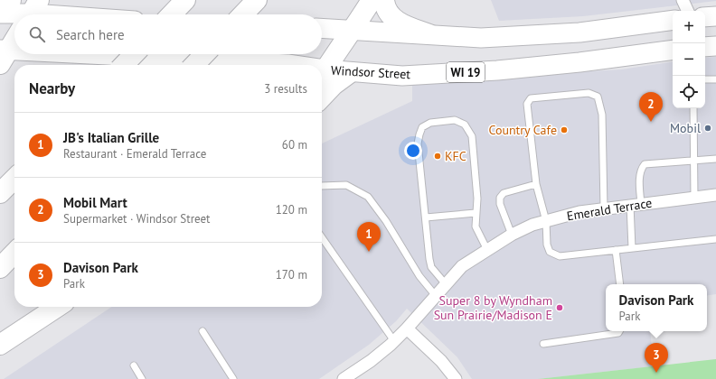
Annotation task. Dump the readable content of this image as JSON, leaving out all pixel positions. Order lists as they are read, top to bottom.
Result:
{
  "streets": {
    "main road": ["Windsor Street", "WI 19"],
    "street": ["Emerald Terrace"]
  },
  "places": [
    "Mobil",
    "Country Cafe",
    "KFC",
    "Super 8 by Wyndham Sun Prairie/Madison E"
  ],
  "page": {
    "map_buttons": ["+", "−"],
    "search": "Search here",
    "heading": ["Nearby", "3 results"],
    "pins": ["2", "1", "3"],
    "list": [
      {
        "mark": "1",
        "name": "JB's Italian Grille",
        "note": "Restaurant · Emerald Terrace",
        "value": "60 m"
      },
      {
        "mark": "2",
        "name": "Mobil Mart",
        "note": "Supermarket · Windsor Street",
        "value": "120 m"
      },
      {
        "mark": "3",
        "name": "Davison Park",
        "note": "Park",
        "value": "170 m"
      }
    ],
    "popup": ["Davison Park", "Park"]
  }
}
